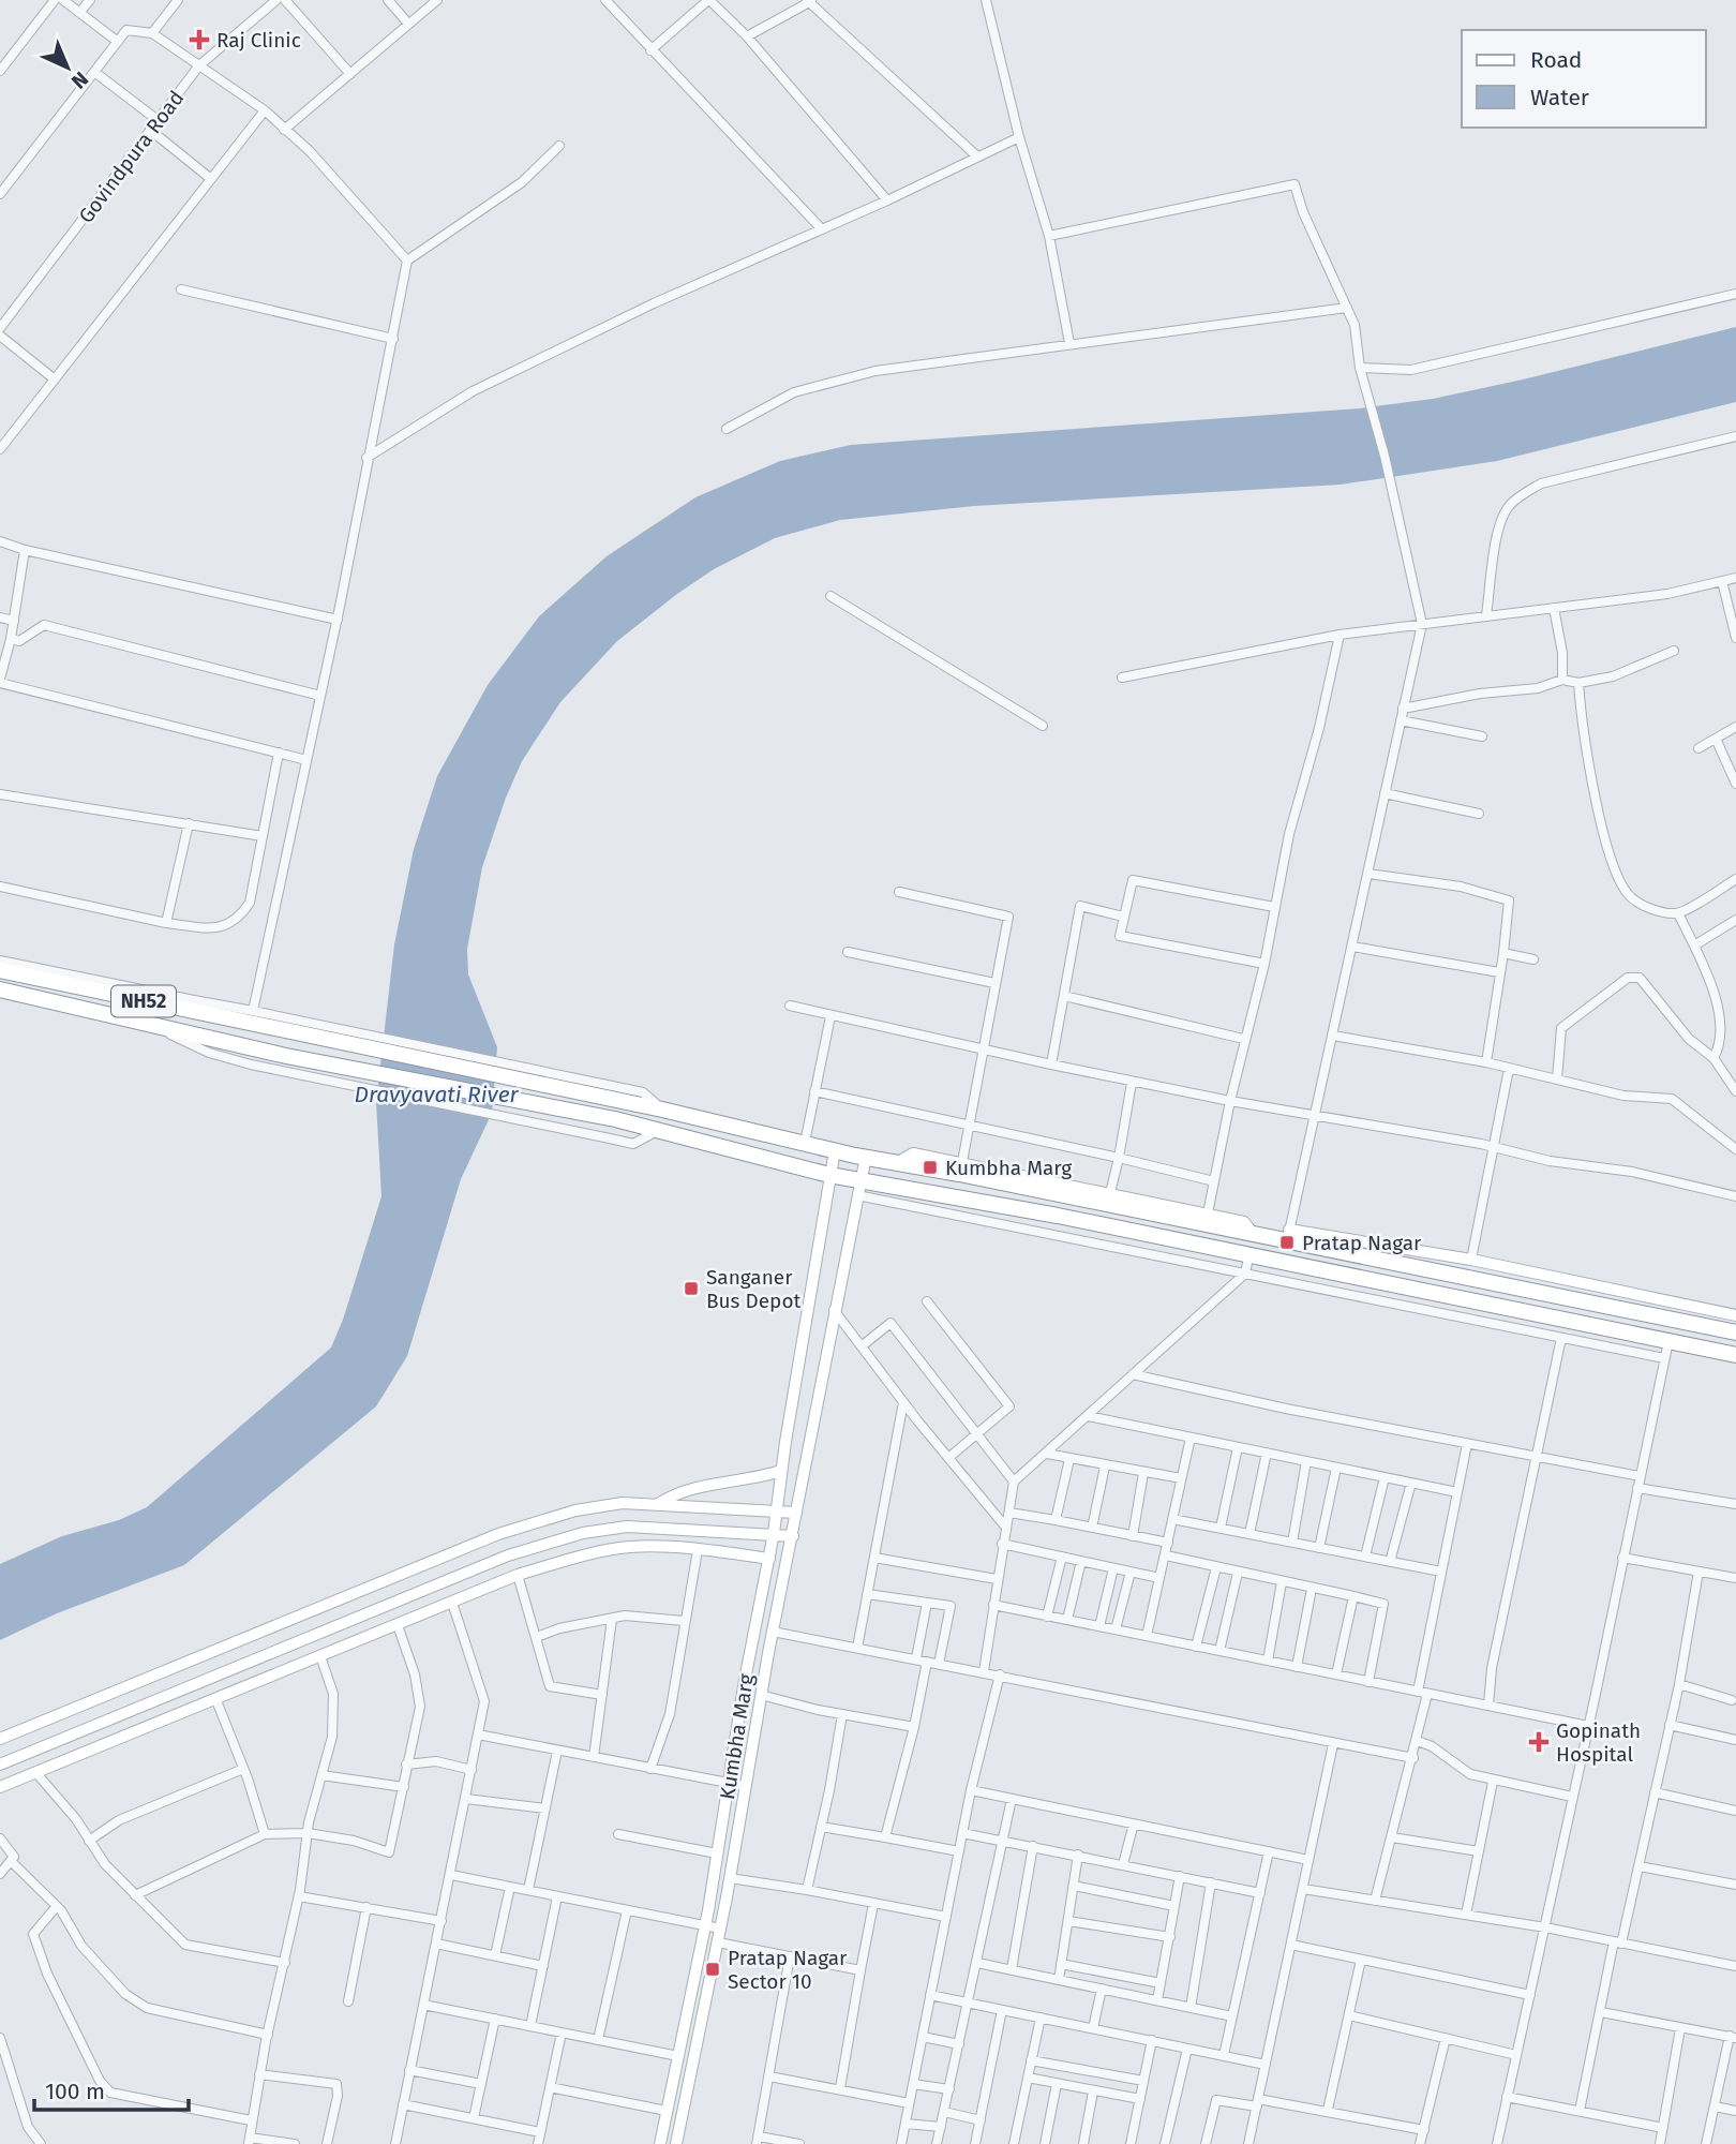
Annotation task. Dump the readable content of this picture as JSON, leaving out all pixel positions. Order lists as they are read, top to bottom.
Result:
{
  "streets": {
    "highway": ["NH52"],
    "main road": ["Kumbha Marg"],
    "street": ["Govindpura Road"]
  },
  "crossings": [
    ["NH52", "Kumbha Marg"]
  ],
  "water": ["Dravyavati River"],
  "places": {
    "health": ["Raj Clinic", "Gopinath Hospital"],
    "transit": [
      "Kumbha Marg",
      "Pratap Nagar",
      "Sanganer Bus Depot",
      "Pratap Nagar Sector 10"
    ]
  },
  "legend": ["Road", "Water"],
  "scale_bar": "100 m",
  "north": "bottom right"
}
